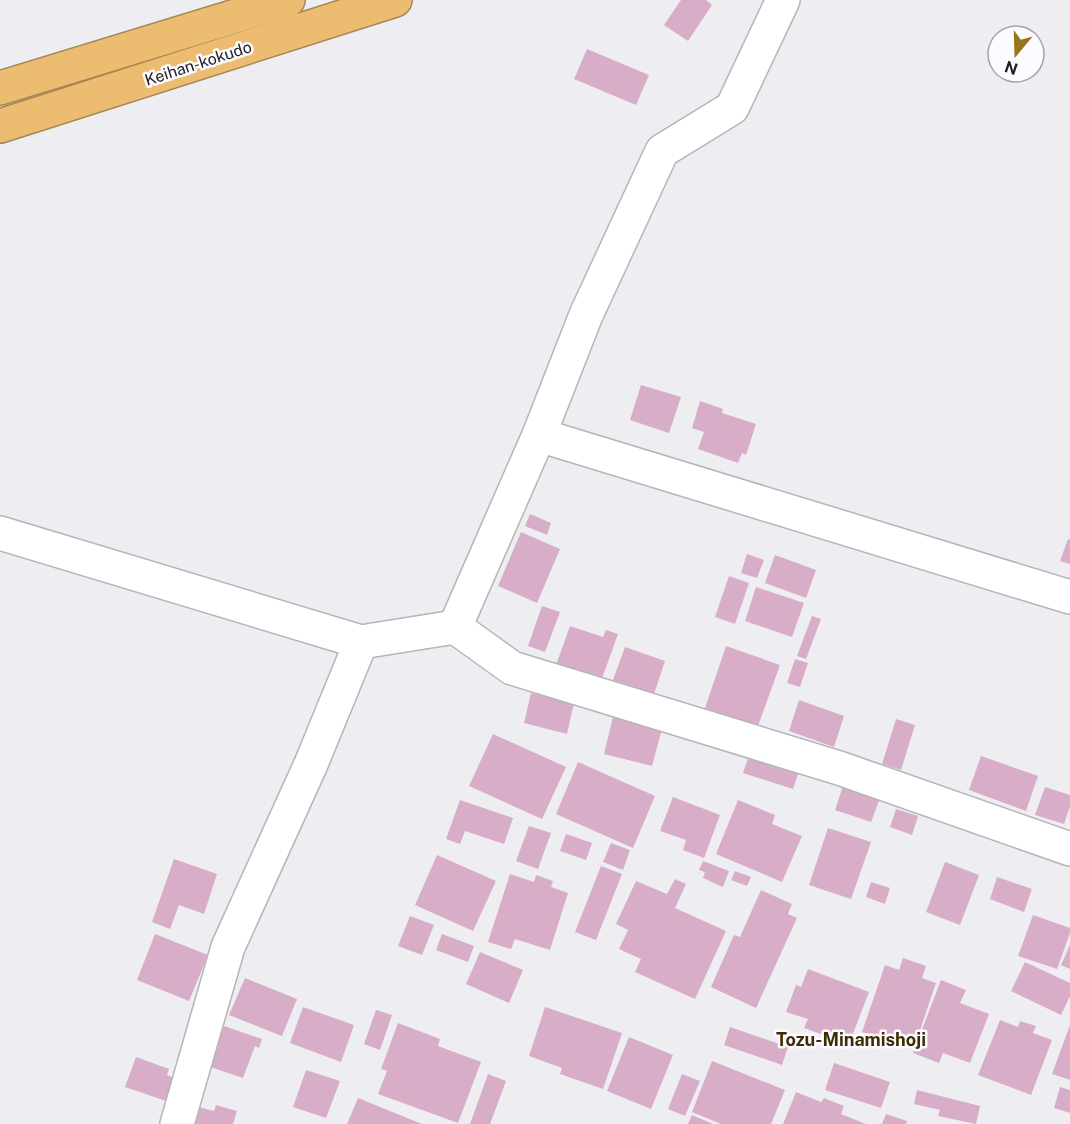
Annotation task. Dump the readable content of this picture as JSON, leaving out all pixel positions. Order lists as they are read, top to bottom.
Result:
{
  "streets": {
    "highway": ["Keihan-kokudo"]
  },
  "districts": ["Tozu-Minamishoji"],
  "north": "bottom"
}
